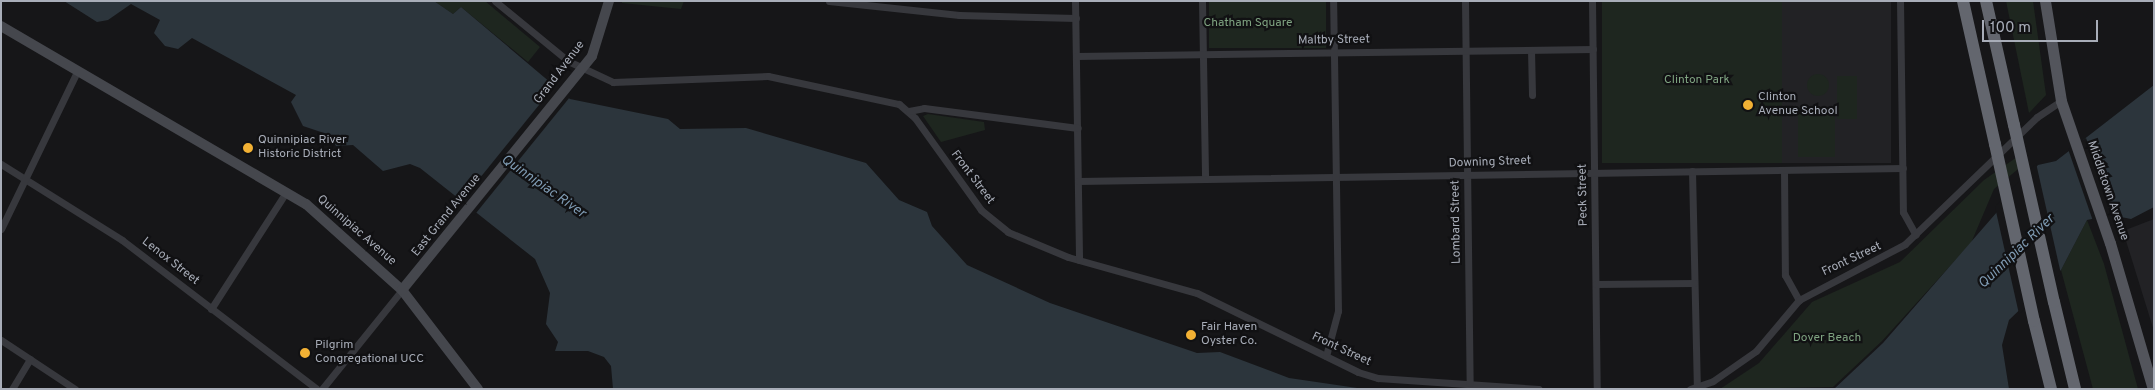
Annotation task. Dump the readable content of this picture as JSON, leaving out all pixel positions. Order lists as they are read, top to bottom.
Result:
{
  "streets": {
    "main road": [
      "Grand Avenue",
      "Middletown Avenue",
      "East Grand Avenue",
      "Quinnipiac Avenue"
    ],
    "street": [
      "Maltby Street",
      "Downing Street",
      "Front Street",
      "Peck Street",
      "Lombard Street",
      "Lenox Street"
    ]
  },
  "crossings": [
    ["Maltby Street", "Peck Street"],
    ["Maltby Street", "Lombard Street"],
    ["Grand Avenue", "Front Street"],
    ["Grand Avenue", "East Grand Avenue"],
    ["Downing Street", "Peck Street"],
    ["Downing Street", "Lombard Street"],
    ["Front Street", "Middletown Avenue"],
    ["Front Street", "Lombard Street"],
    ["East Grand Avenue", "Quinnipiac Avenue"]
  ],
  "water": ["Quinnipiac River"],
  "parks": ["Chatham Square", "Clinton Park", "Dover Beach"],
  "places": [
    "Clinton Avenue School",
    "Quinnipiac River Historic District",
    "Fair Haven Oyster Co.",
    "Pilgrim Congregational UCC"
  ],
  "scale_bar": "100 m"
}
